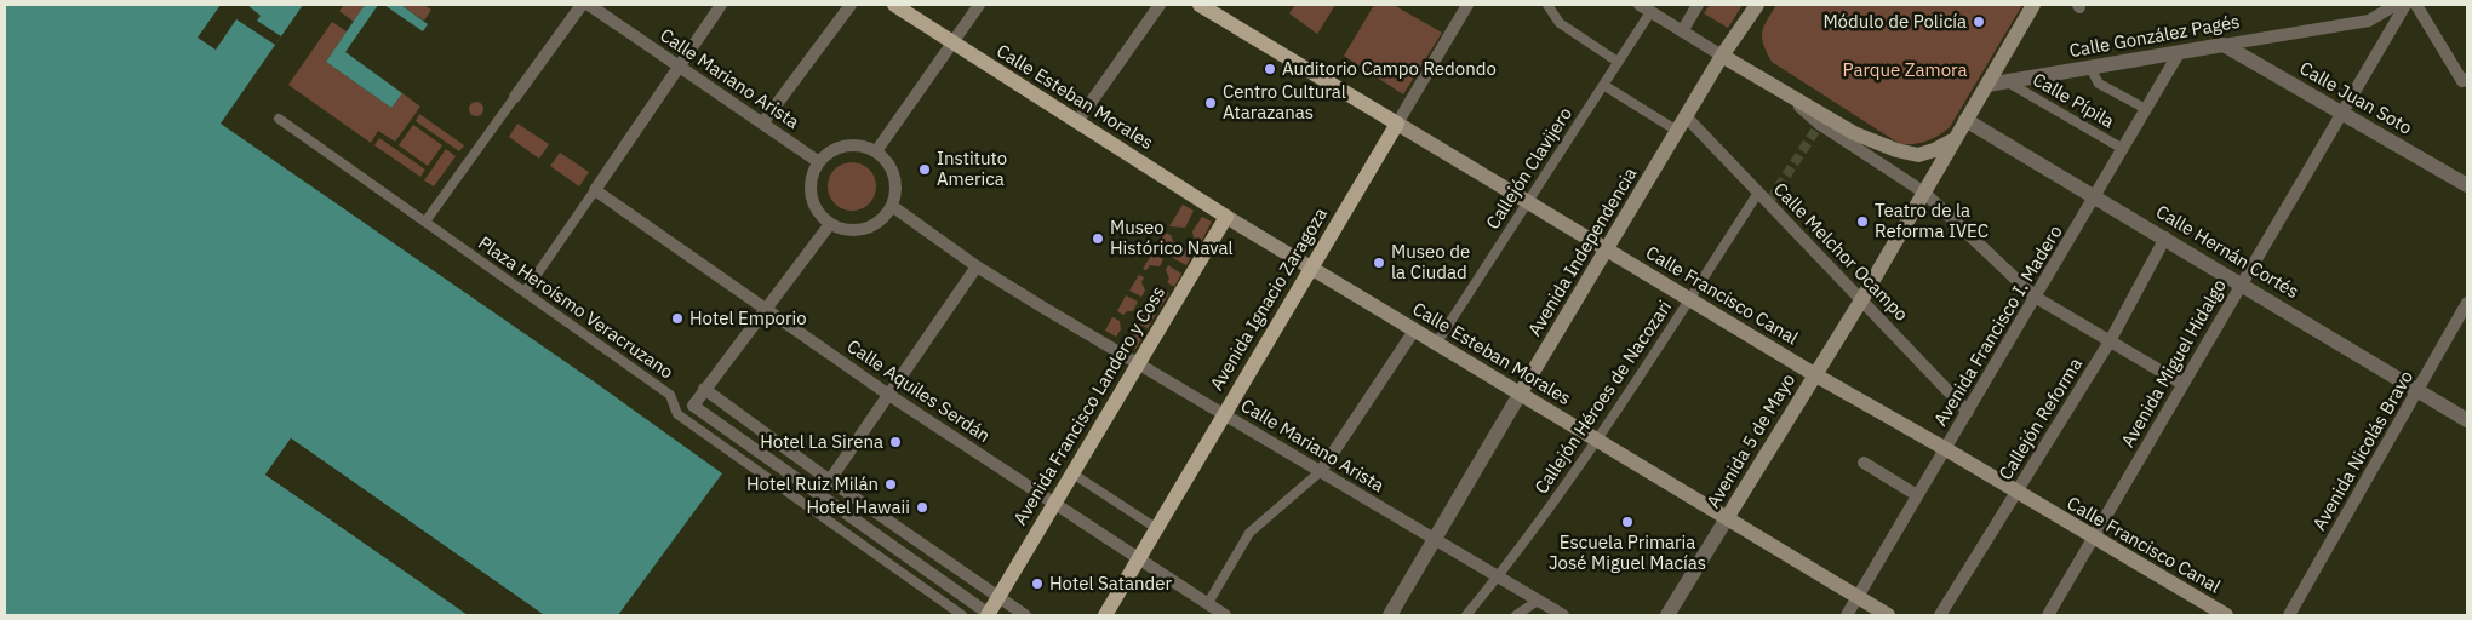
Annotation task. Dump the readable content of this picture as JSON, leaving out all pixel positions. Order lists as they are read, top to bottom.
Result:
{
  "streets": {
    "main road": [
      "Calle Esteban Morales",
      "Avenida Independencia",
      "Calle Francisco Canal",
      "Avenida Ignacio Zaragoza",
      "Avenida Francisco Landero y Coss",
      "Avenida 5 de Mayo"
    ],
    "street": [
      "Calle González Pagés",
      "Calle Mariano Arista",
      "Calle Juan Soto",
      "Calle Pípila",
      "Callejón Clavijero",
      "Calle Melchor Ocampo",
      "Calle Hernán Cortés",
      "Plaza Heroísmo Veracruzano",
      "Avenida Francisco I. Madero",
      "Avenida Miguel Hidalgo",
      "Calle Aquiles Serdán",
      "Callejón Héroes de Nacozari",
      "Callejón Reforma",
      "Avenida Nicolás Bravo"
    ]
  },
  "crossings": [
    ["Calle González Pagés", "Calle Juan Soto"],
    ["Calle González Pagés", "Calle Pípila"],
    ["Calle González Pagés", "Avenida Francisco I. Madero"],
    ["Calle González Pagés", "Avenida 5 de Mayo"],
    ["Calle Mariano Arista", "Avenida Independencia"],
    ["Calle Mariano Arista", "Avenida Ignacio Zaragoza"],
    ["Calle Mariano Arista", "Callejón Héroes de Nacozari"],
    ["Calle Mariano Arista", "Avenida Francisco Landero y Coss"],
    ["Calle Esteban Morales", "Callejón Clavijero"],
    ["Calle Esteban Morales", "Avenida Independencia"],
    ["Calle Esteban Morales", "Avenida Ignacio Zaragoza"],
    ["Calle Esteban Morales", "Avenida Francisco I. Madero"],
    ["Calle Esteban Morales", "Callejón Héroes de Nacozari"],
    ["Calle Esteban Morales", "Avenida Francisco Landero y Coss"],
    ["Calle Esteban Morales", "Avenida 5 de Mayo"],
    ["Calle Juan Soto", "Avenida Miguel Hidalgo"],
    ["Calle Pípila", "Avenida Francisco I. Madero"],
    ["Callejón Clavijero", "Calle Francisco Canal"],
    ["Avenida Independencia", "Calle Melchor Ocampo"],
    ["Avenida Independencia", "Calle Francisco Canal"],
    ["Calle Melchor Ocampo", "Avenida Francisco I. Madero"],
    ["Calle Melchor Ocampo", "Callejón Héroes de Nacozari"],
    ["Calle Melchor Ocampo", "Avenida 5 de Mayo"],
    ["Calle Hernán Cortés", "Avenida Francisco I. Madero"],
    ["Calle Hernán Cortés", "Avenida Miguel Hidalgo"],
    ["Calle Hernán Cortés", "Callejón Reforma"],
    ["Calle Hernán Cortés", "Avenida 5 de Mayo"],
    ["Calle Hernán Cortés", "Avenida Nicolás Bravo"],
    ["Calle Francisco Canal", "Avenida Ignacio Zaragoza"],
    ["Calle Francisco Canal", "Avenida Francisco I. Madero"],
    ["Calle Francisco Canal", "Avenida Miguel Hidalgo"],
    ["Calle Francisco Canal", "Callejón Héroes de Nacozari"],
    ["Calle Francisco Canal", "Callejón Reforma"],
    ["Calle Francisco Canal", "Avenida 5 de Mayo"],
    ["Avenida Ignacio Zaragoza", "Calle Aquiles Serdán"],
    ["Calle Aquiles Serdán", "Avenida Francisco Landero y Coss"]
  ],
  "parks": ["Parque Zamora"],
  "places": [
    "Módulo de Policía",
    "Auditorio Campo Redondo",
    "Centro Cultural Atarazanas",
    "Instituto America",
    "Teatro de la Reforma IVEC",
    "Museo Histórico Naval",
    "Museo de la Ciudad",
    "Hotel Emporio",
    "Hotel La Sirena",
    "Hotel Ruiz Milán",
    "Hotel Hawaii",
    "Escuela Primaria José Miguel Macías",
    "Hotel Satander"
  ]
}
